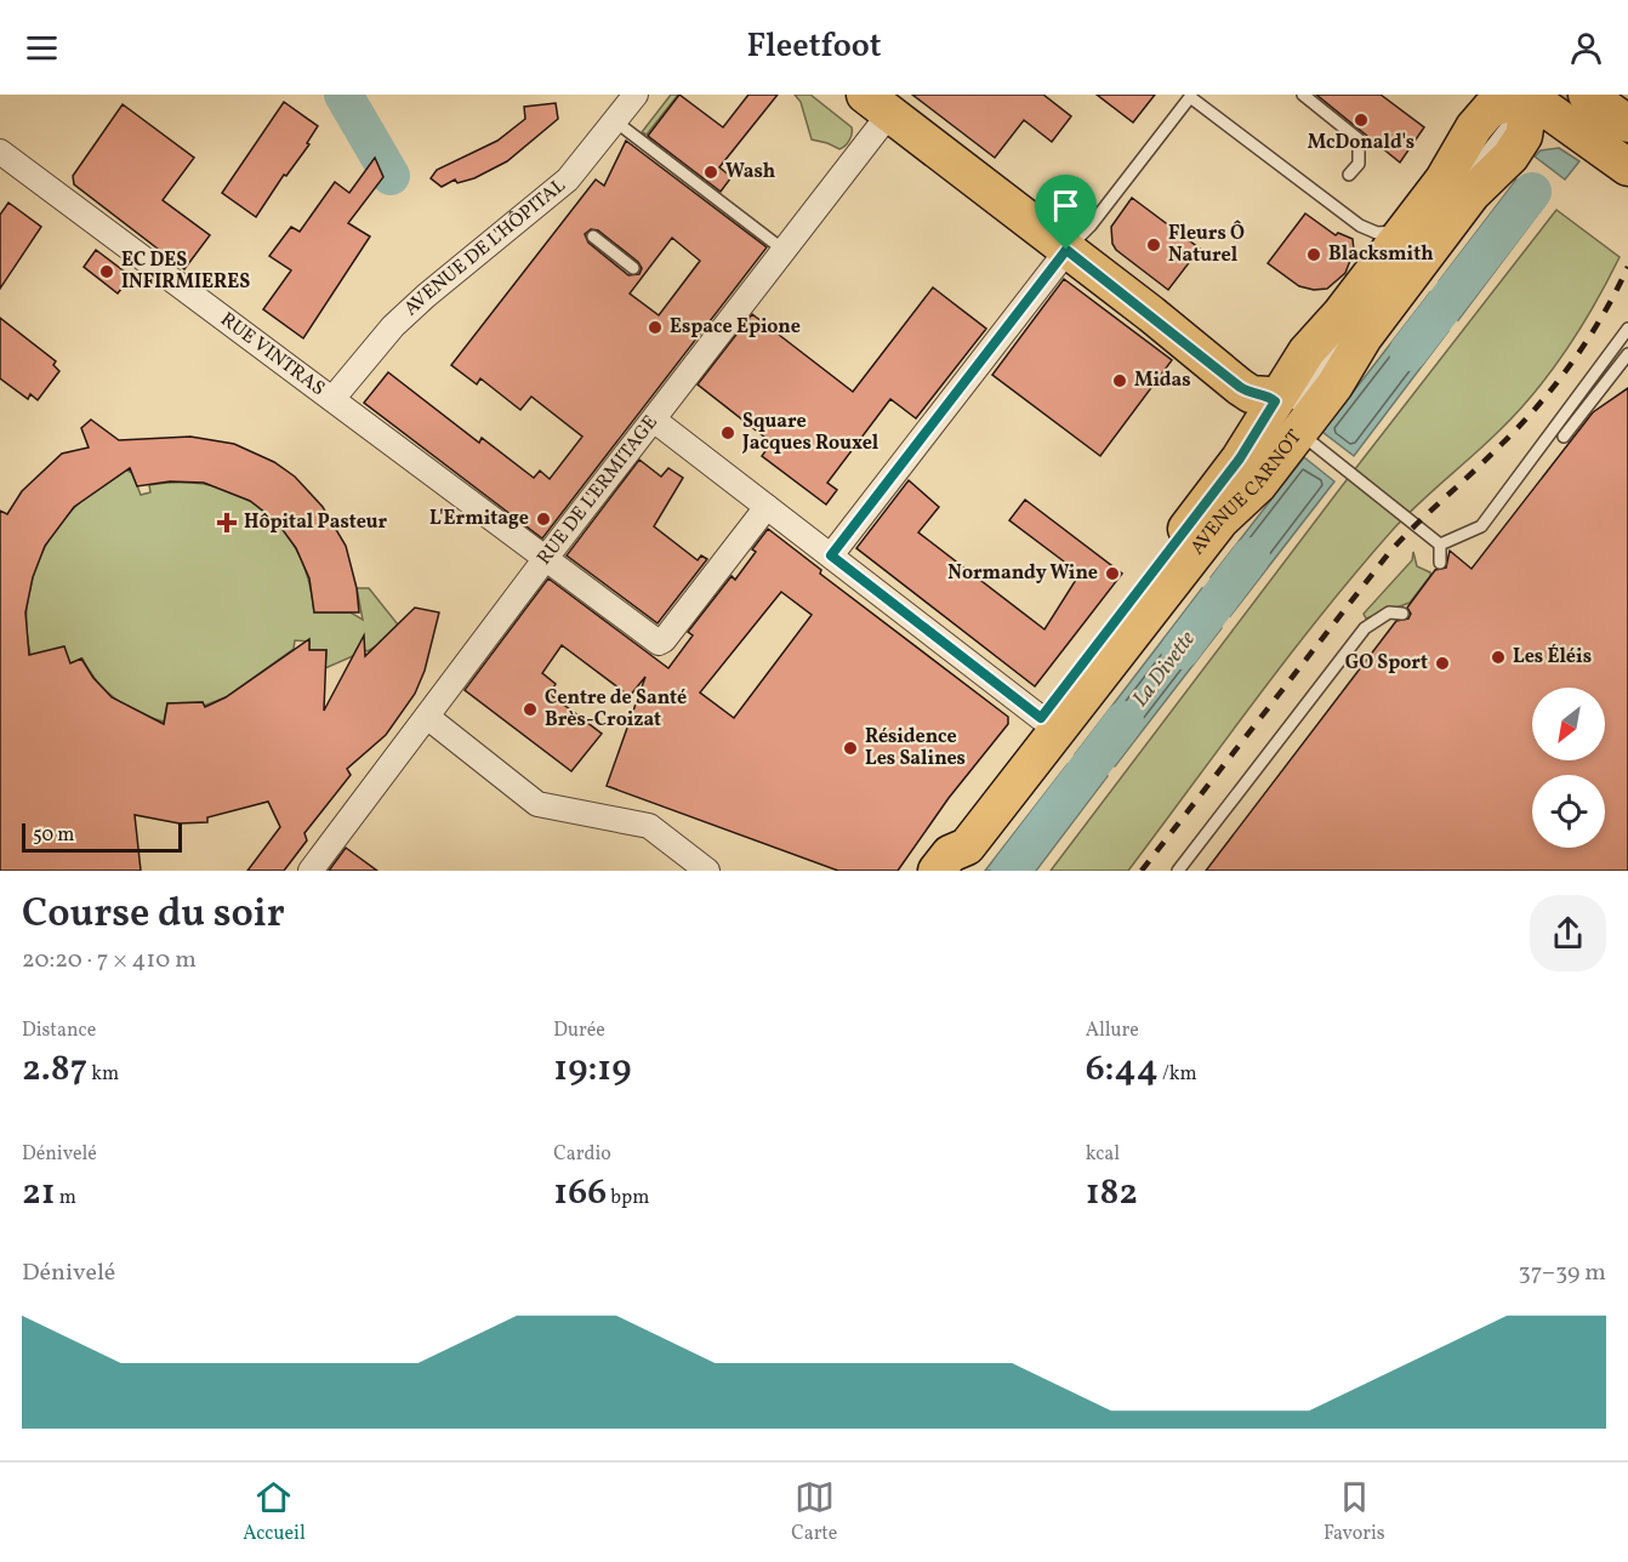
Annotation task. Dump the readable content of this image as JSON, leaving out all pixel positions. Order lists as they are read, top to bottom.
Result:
{
  "streets": {
    "main road": ["AVENUE CARNOT"],
    "street": ["AVENUE DE L'HÔPITAL", "RUE VINTRAS", "RUE DE L'ERMITAGE"]
  },
  "crossings": [
    ["AVENUE DE L'HÔPITAL", "RUE VINTRAS"],
    ["RUE VINTRAS", "RUE DE L'ERMITAGE"]
  ],
  "water": ["La Divette"],
  "places": {
    "other": [
      "McDonald's",
      "Wash",
      "Fleurs Ô Naturel",
      "Blacksmith",
      "EC DES INFIRMIERES",
      "Espace Epione",
      "Midas",
      "Square Jacques Rouxel",
      "L'Ermitage",
      "Normandy Wine",
      "Les Éléis",
      "GO Sport",
      "Centre de Santé Brès-Croizat",
      "Résidence Les Salines"
    ],
    "health": ["Hôpital Pasteur"]
  },
  "scale_bar": "50 m",
  "north": "bottom left",
  "page": {
    "header": "Fleetfoot",
    "scale": "50 m",
    "heading": ["Course du soir", "20:20 · 7 × 410 m"],
    "stats": [
      ["Distance", "2.87 km"],
      ["Durée", "19:19"],
      ["Allure", "6:44 /km"],
      ["Dénivelé", "21 m"],
      ["Cardio", "166 bpm"],
      ["kcal", "182"]
    ],
    "chart": ["Dénivelé", "37–39 m"],
    "tabs": ["Accueil", "Carte", "Favoris"]
  }
}
